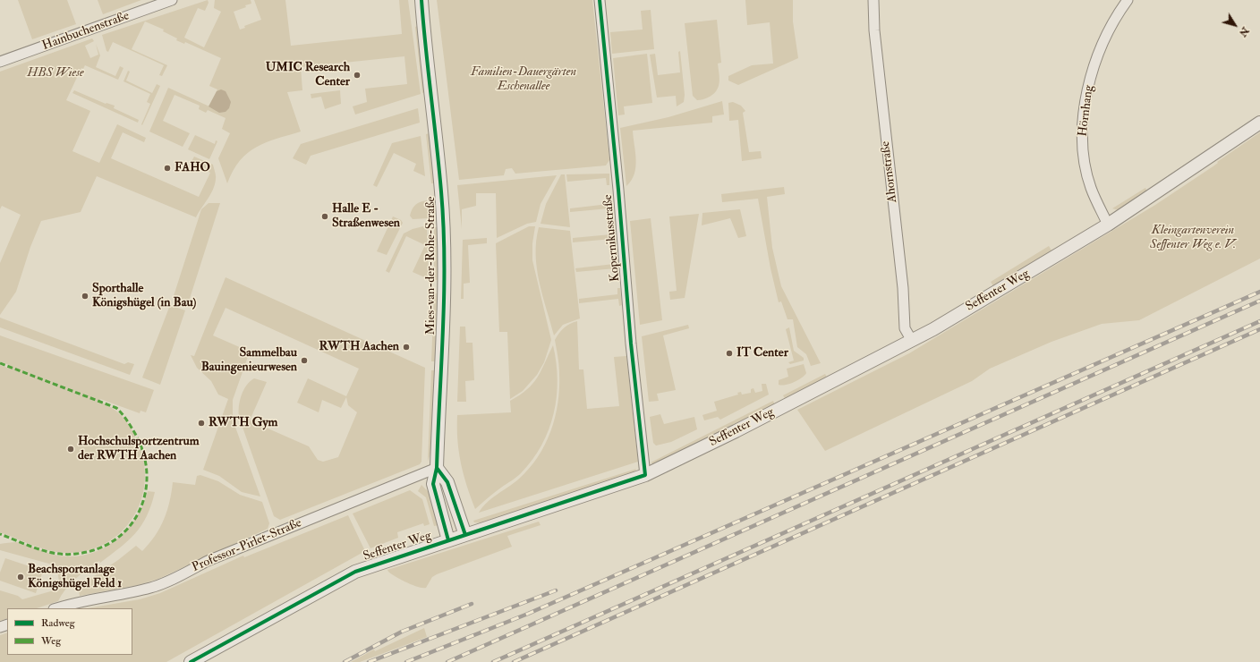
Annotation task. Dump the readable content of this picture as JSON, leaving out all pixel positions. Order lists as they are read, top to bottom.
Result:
{
  "streets": {
    "street": [
      "Hainbuchenstraße",
      "Hörnhang",
      "Ahornstraße",
      "Kopernikusstraße",
      "Mies-van-der-Rohe-Straße",
      "Seffenter Weg",
      "Professor-Pirlet-Straße"
    ]
  },
  "crossings": [
    ["Hörnhang", "Seffenter Weg"],
    ["Ahornstraße", "Seffenter Weg"],
    ["Kopernikusstraße", "Seffenter Weg"],
    ["Mies-van-der-Rohe-Straße", "Seffenter Weg"],
    ["Mies-van-der-Rohe-Straße", "Professor-Pirlet-Straße"]
  ],
  "parks": ["Familien-Dauergärten Eschenallee", "HBS Wiese", "Kleingartenverein Seffenter Weg e. V."],
  "places": [
    "UMIC Research Center",
    "FAHO",
    "Halle E - Straßenwesen",
    "Sporthalle Königshügel (in Bau)",
    "RWTH Aachen",
    "IT Center",
    "Sammelbau Bauingenieurwesen",
    "RWTH Gym",
    "Hochschulsportzentrum der RWTH Aachen",
    "Beachsportanlage Königshügel Feld 1"
  ],
  "legend": ["Radweg", "Weg"],
  "north": "bottom right"
}
